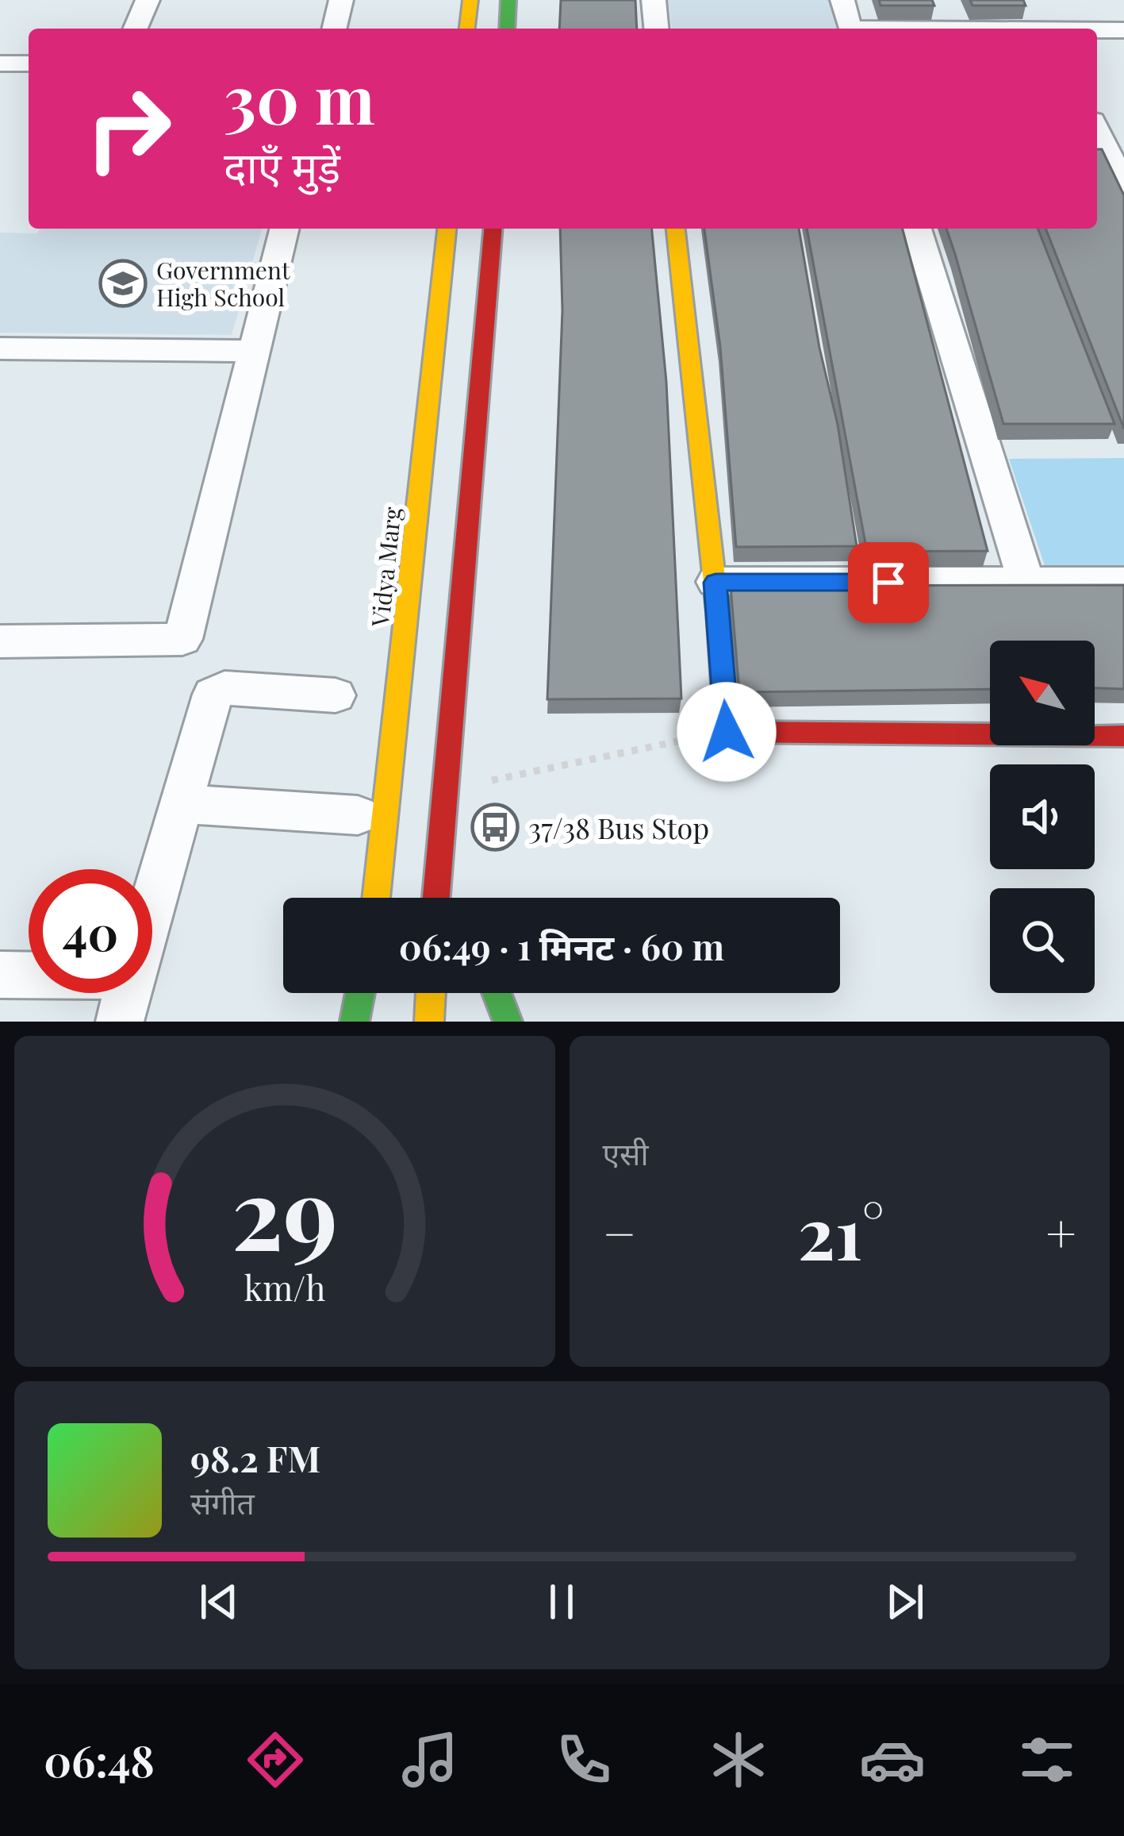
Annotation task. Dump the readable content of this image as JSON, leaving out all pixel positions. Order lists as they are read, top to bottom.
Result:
{
  "streets": {
    "main road": ["Vidya Marg"]
  },
  "places": {
    "school or university": ["Government High School"],
    "bus stop": ["37/38 Bus Stop"]
  },
  "north": "top left",
  "page": {
    "turn": ["30 m", "दाएँ मुड़ें"],
    "limit": "40",
    "trip": "06:49 · 1 मिनट · 60 m",
    "tile": "एसी",
    "heat": ["−", "21°", "+"],
    "song": ["98.2 FM", "संगीत"],
    "tabs": "06:48",
    "gauge": ["29", "km/h"]
  }
}
